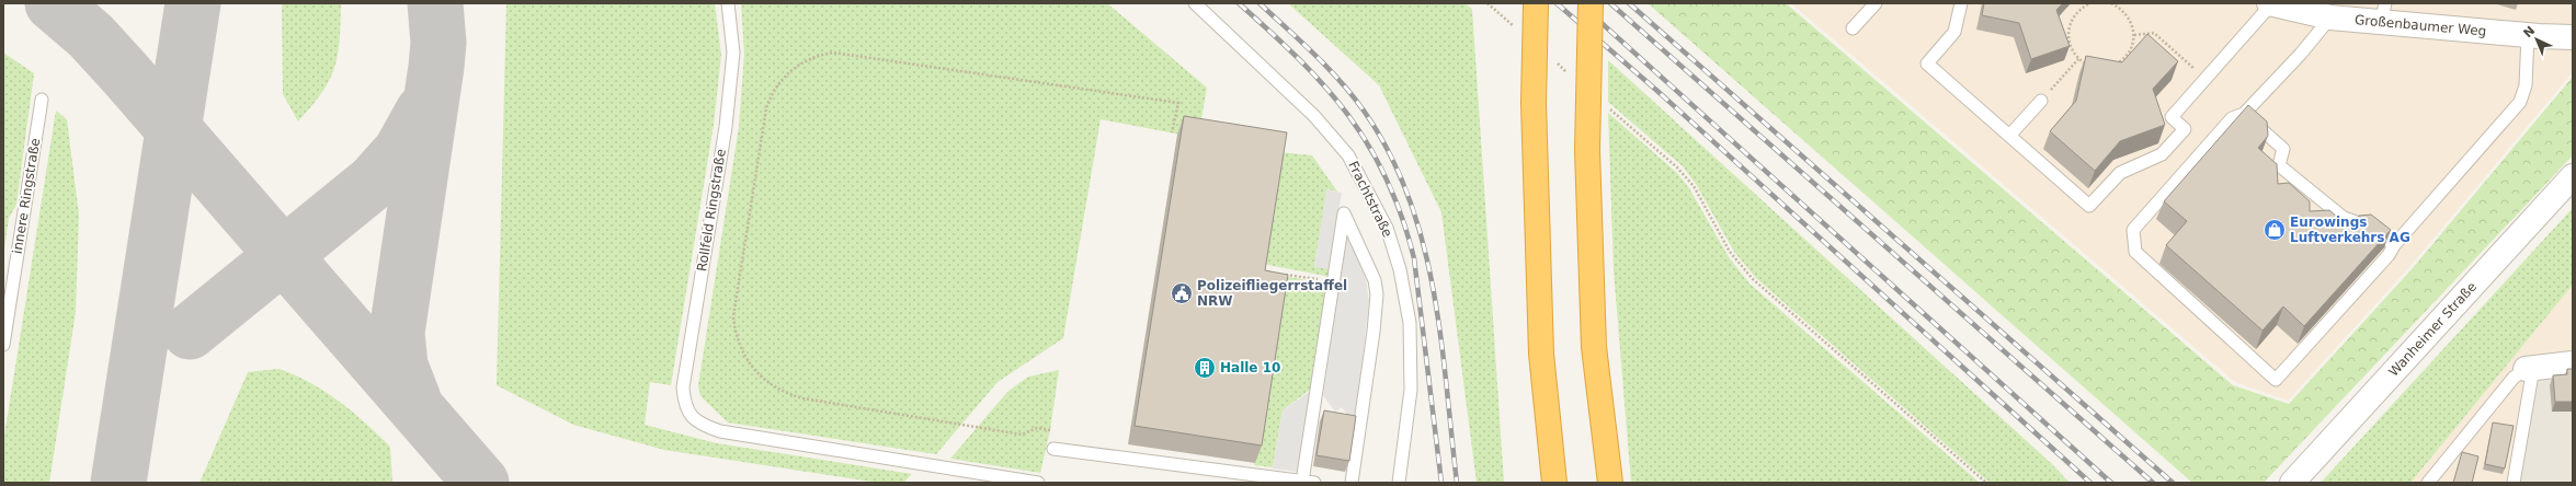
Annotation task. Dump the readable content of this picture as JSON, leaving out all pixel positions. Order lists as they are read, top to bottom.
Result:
{
  "streets": {
    "street": ["Großenbaumer Weg", "Wanheimer Straße"],
    "lane": ["innere Ringstraße", "Frachtstraße", "Rollfeld Ringstraße"]
  },
  "places": {
    "shop": ["Eurowings Luftverkehrs AG"],
    "public building": ["Polizeifliegerrstaffel NRW"],
    "building": ["Halle 10"]
  },
  "north": "top left"
}
